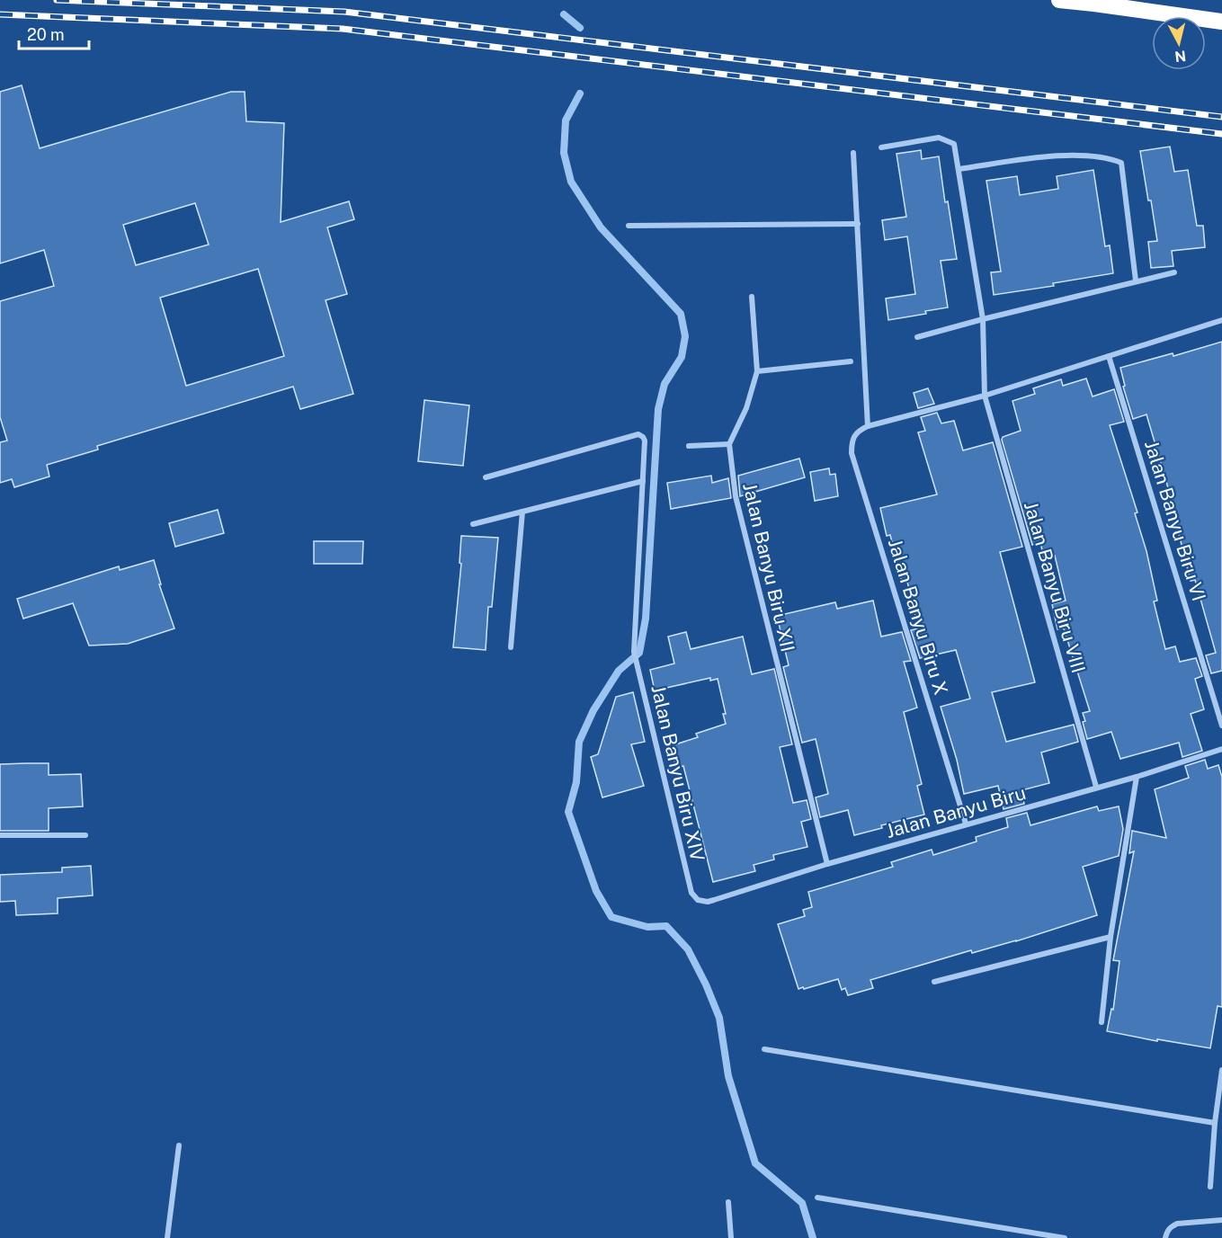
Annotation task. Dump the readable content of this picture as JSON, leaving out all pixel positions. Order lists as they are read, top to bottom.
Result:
{
  "streets": {
    "street": [
      "Jalan Banyu Biru VI",
      "Jalan Banyu Biru XII",
      "Jalan Banyu Biru VIII",
      "Jalan Banyu Biru X",
      "Jalan Banyu Biru XIV",
      "Jalan Banyu Biru"
    ]
  },
  "crossings": [
    ["Jalan Banyu Biru XII", "Jalan Banyu Biru"],
    ["Jalan Banyu Biru VIII", "Jalan Banyu Biru"],
    ["Jalan Banyu Biru X", "Jalan Banyu Biru"],
    ["Jalan Banyu Biru XIV", "Jalan Banyu Biru"]
  ],
  "scale_bar": "20 m",
  "north": "bottom"
}
